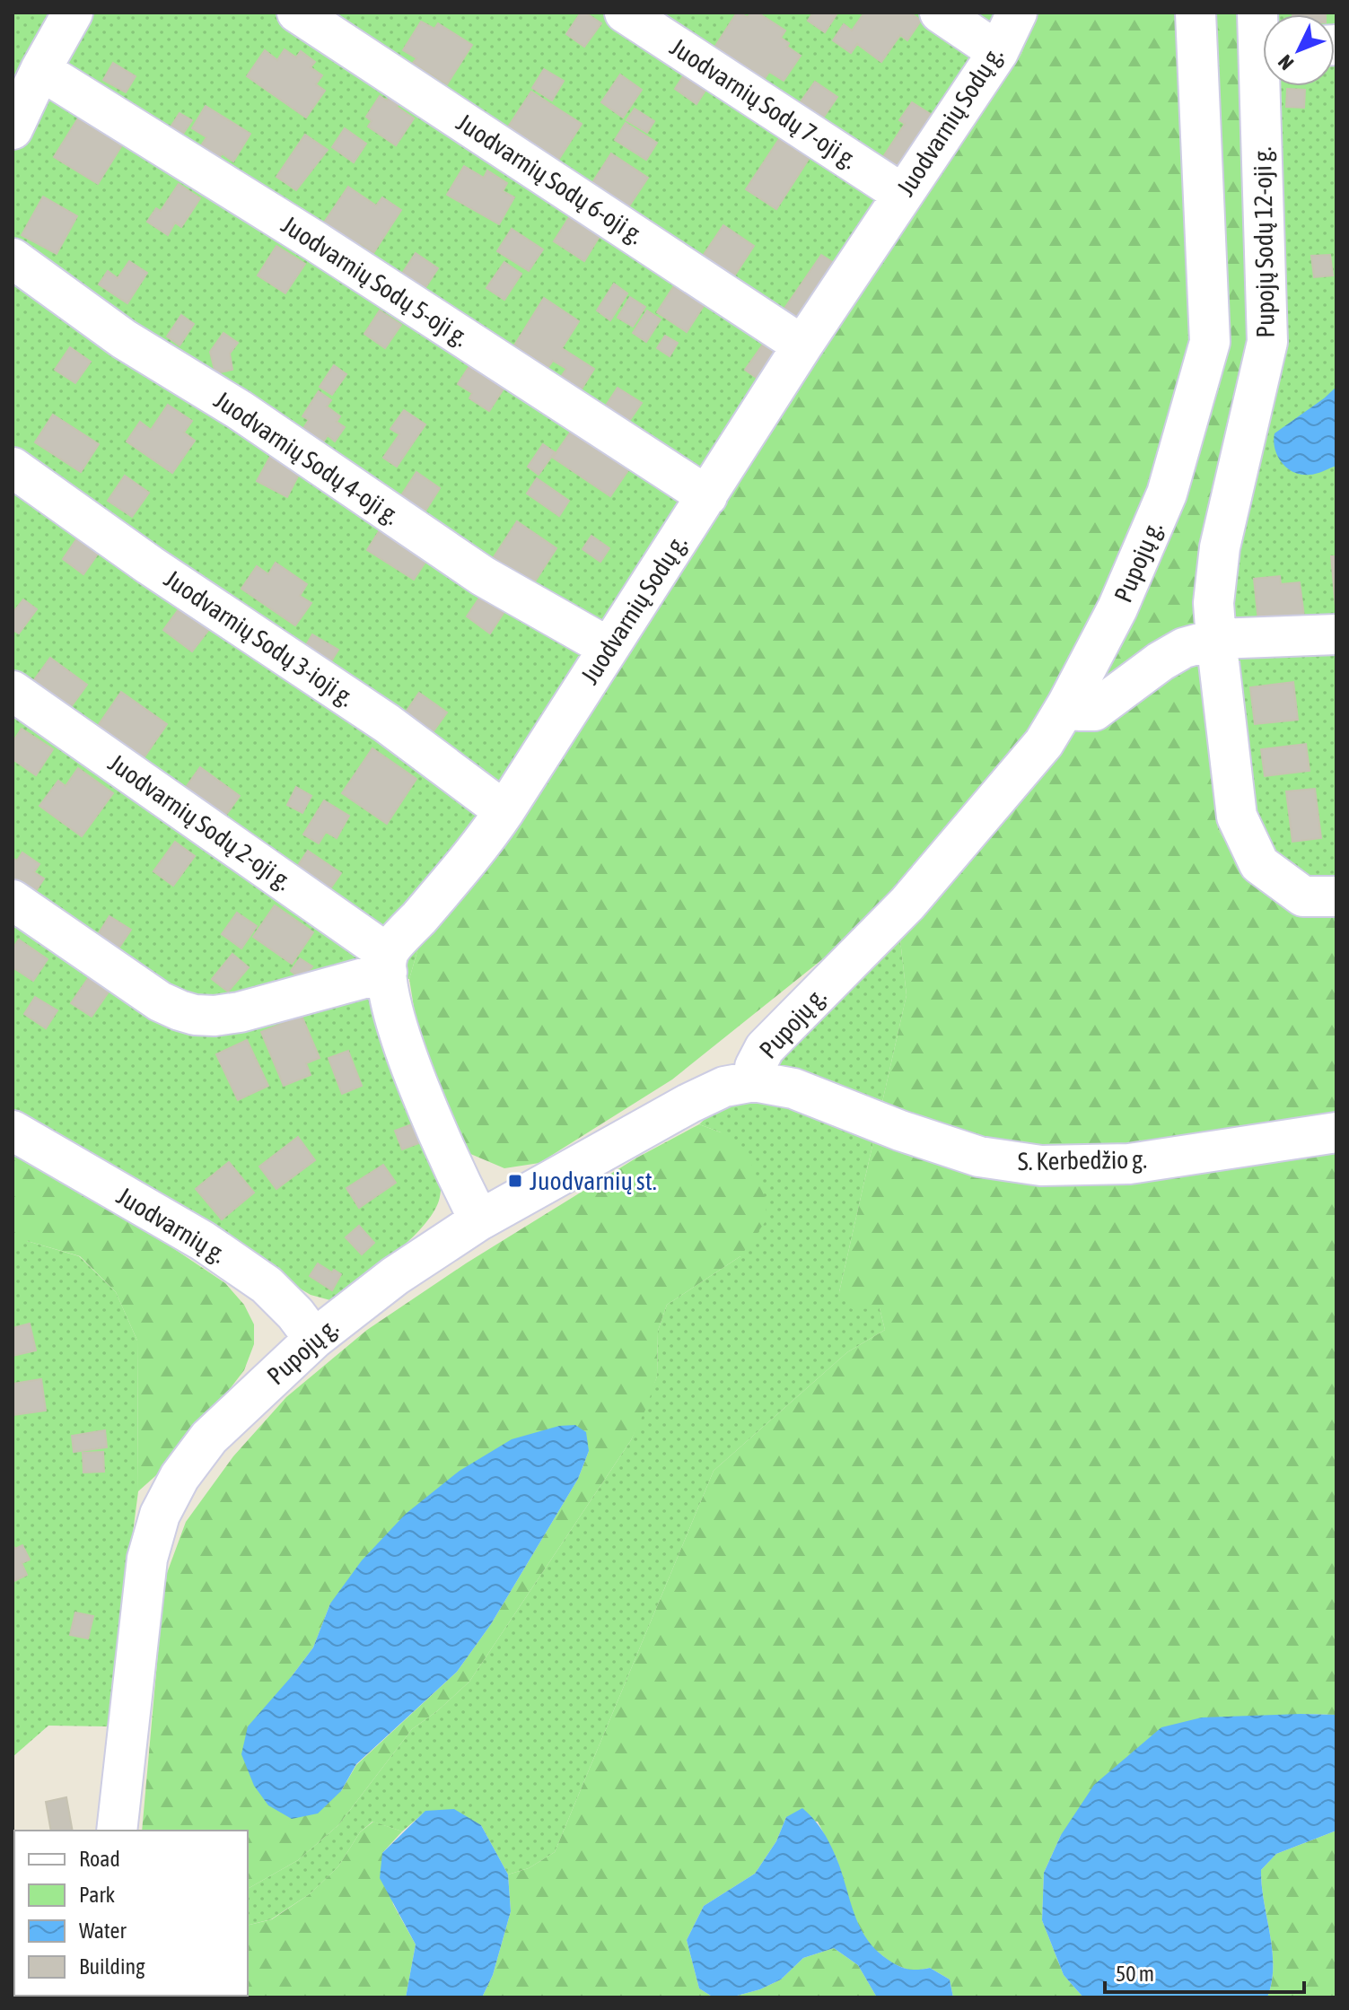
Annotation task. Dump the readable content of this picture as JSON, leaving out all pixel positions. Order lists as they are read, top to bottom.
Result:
{
  "streets": {
    "street": [
      "Juodvarnių Sodų 7-oji g.",
      "Juodvarnių Sodų g.",
      "Juodvarnių Sodų 6-oji g.",
      "Pupojų Sodų 12-oji g.",
      "Juodvarnių Sodų 5-oji g.",
      "Juodvarnių Sodų 4-oji g.",
      "Pupojų g.",
      "Juodvarnių Sodų 3-ioji g.",
      "Juodvarnių Sodų 2-oji g.",
      "S. Kerbedžio g.",
      "Juodvarnių g."
    ]
  },
  "crossings": [
    ["Juodvarnių Sodų 7-oji g.", "Juodvarnių Sodų g."],
    ["Juodvarnių Sodų g.", "Juodvarnių Sodų 6-oji g."],
    ["Juodvarnių Sodų g.", "Juodvarnių Sodų 5-oji g."],
    ["Juodvarnių Sodų g.", "Juodvarnių Sodų 4-oji g."],
    ["Juodvarnių Sodų g.", "Juodvarnių Sodų 3-ioji g."],
    ["Juodvarnių Sodų g.", "Juodvarnių Sodų 2-oji g."],
    ["Pupojų g.", "S. Kerbedžio g."],
    ["Pupojų g.", "Juodvarnių g."]
  ],
  "places": {
    "transit": ["Juodvarnių st."]
  },
  "legend": [
    "Road",
    "Park",
    "Water",
    "Building"
  ],
  "scale_bar": "50 m",
  "north": "bottom left"
}
